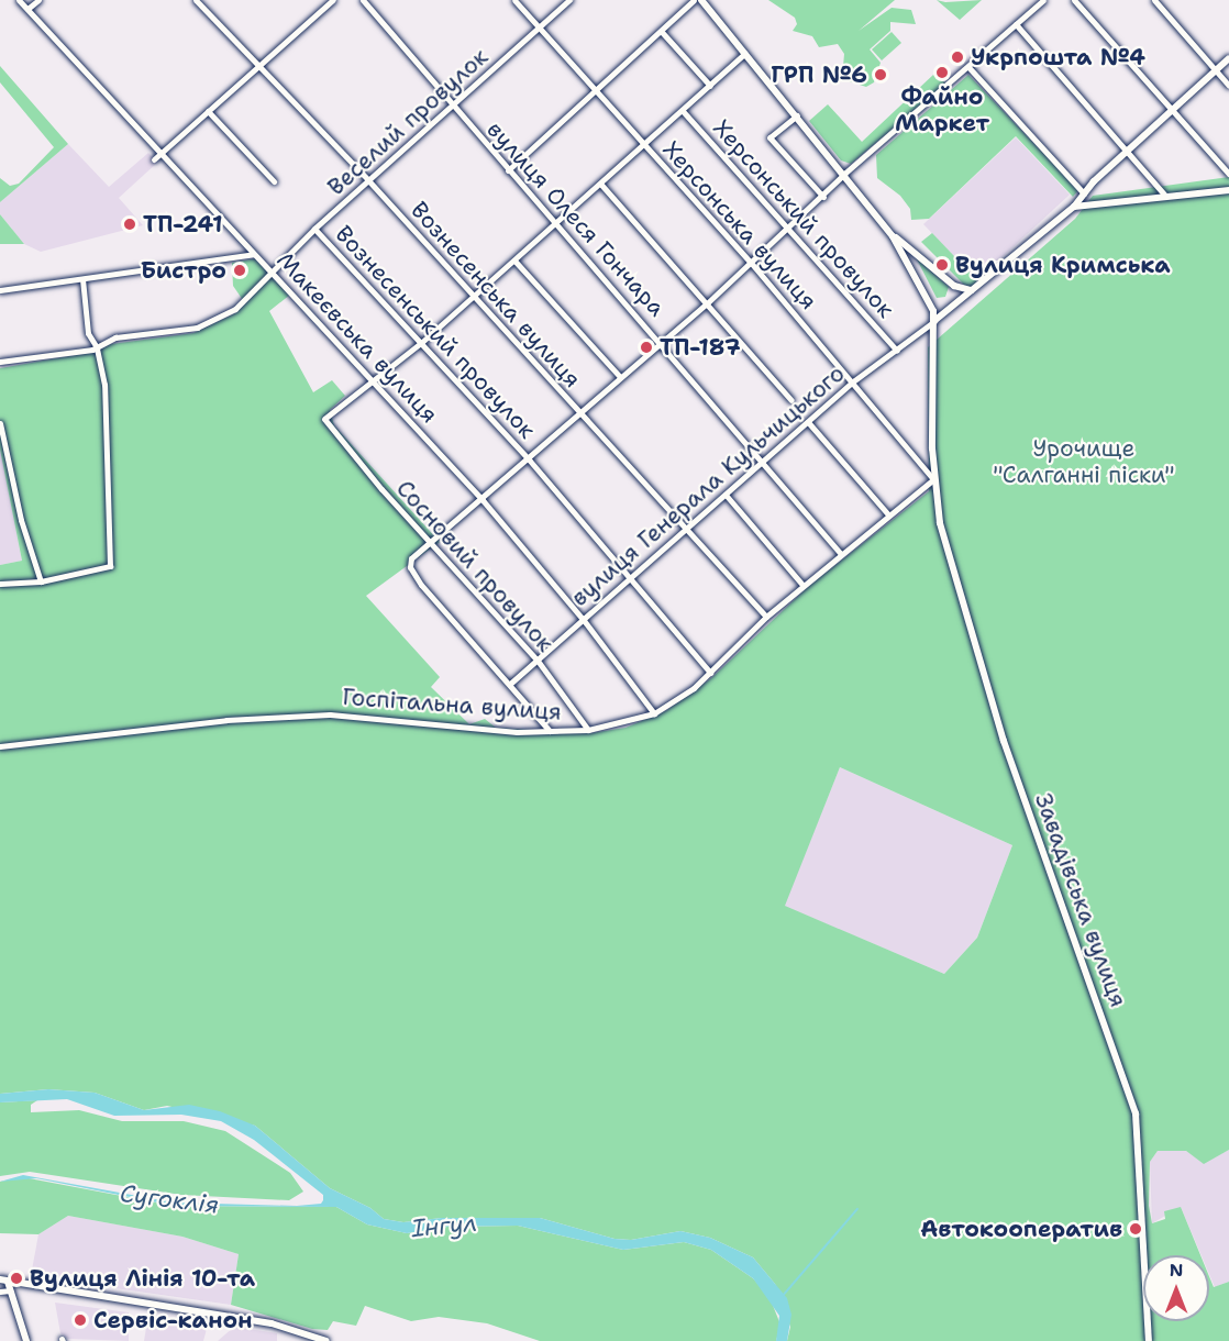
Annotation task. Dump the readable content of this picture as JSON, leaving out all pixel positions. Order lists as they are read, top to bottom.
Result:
{
  "streets": {
    "street": [
      "Веселий провулок",
      "вулиця Олеся Гончара",
      "Херсонський провулок",
      "Херсонська вулиця",
      "Вознесенська вулиця",
      "Вознесенський провулок",
      "Макеєвська вулиця",
      "вулиця Генерала Кульчицького",
      "Сосновий провулок",
      "Госпітальна вулиця",
      "Завадівська вулиця"
    ]
  },
  "crossings": [
    ["Веселий провулок", "вулиця Олеся Гончара"],
    ["Веселий провулок", "Херсонська вулиця"],
    ["Веселий провулок", "Вознесенська вулиця"],
    ["Веселий провулок", "Вознесенський провулок"],
    ["Веселий провулок", "Макеєвська вулиця"],
    ["вулиця Олеся Гончара", "вулиця Генерала Кульчицького"],
    ["вулиця Олеся Гончара", "Госпітальна вулиця"],
    ["Херсонський провулок", "вулиця Генерала Кульчицького"],
    ["Херсонська вулиця", "вулиця Генерала Кульчицького"],
    ["Херсонська вулиця", "Госпітальна вулиця"],
    ["Херсонська вулиця", "Завадівська вулиця"],
    ["Вознесенська вулиця", "вулиця Генерала Кульчицького"],
    ["Вознесенська вулиця", "Госпітальна вулиця"],
    ["Вознесенський провулок", "вулиця Генерала Кульчицького"],
    ["Вознесенський провулок", "Госпітальна вулиця"],
    ["Макеєвська вулиця", "вулиця Генерала Кульчицького"],
    ["Макеєвська вулиця", "Сосновий провулок"],
    ["Макеєвська вулиця", "Госпітальна вулиця"],
    ["вулиця Генерала Кульчицького", "Сосновий провулок"],
    ["вулиця Генерала Кульчицького", "Завадівська вулиця"],
    ["Сосновий провулок", "Госпітальна вулиця"],
    ["Госпітальна вулиця", "Завадівська вулиця"]
  ],
  "water": ["Сугоклія", "Інгул"],
  "parks": ["Урочище \"Салганні піски\""],
  "places": [
    "Укрпошта №4",
    "Файно Маркет",
    "ГРП №6",
    "ТП-241",
    "Вулиця Кримська",
    "Бистро",
    "ТП-187",
    "Автокооператив",
    "Вулиця Лінія 10-та",
    "Сервіс-канон"
  ],
  "north": "top"
}
